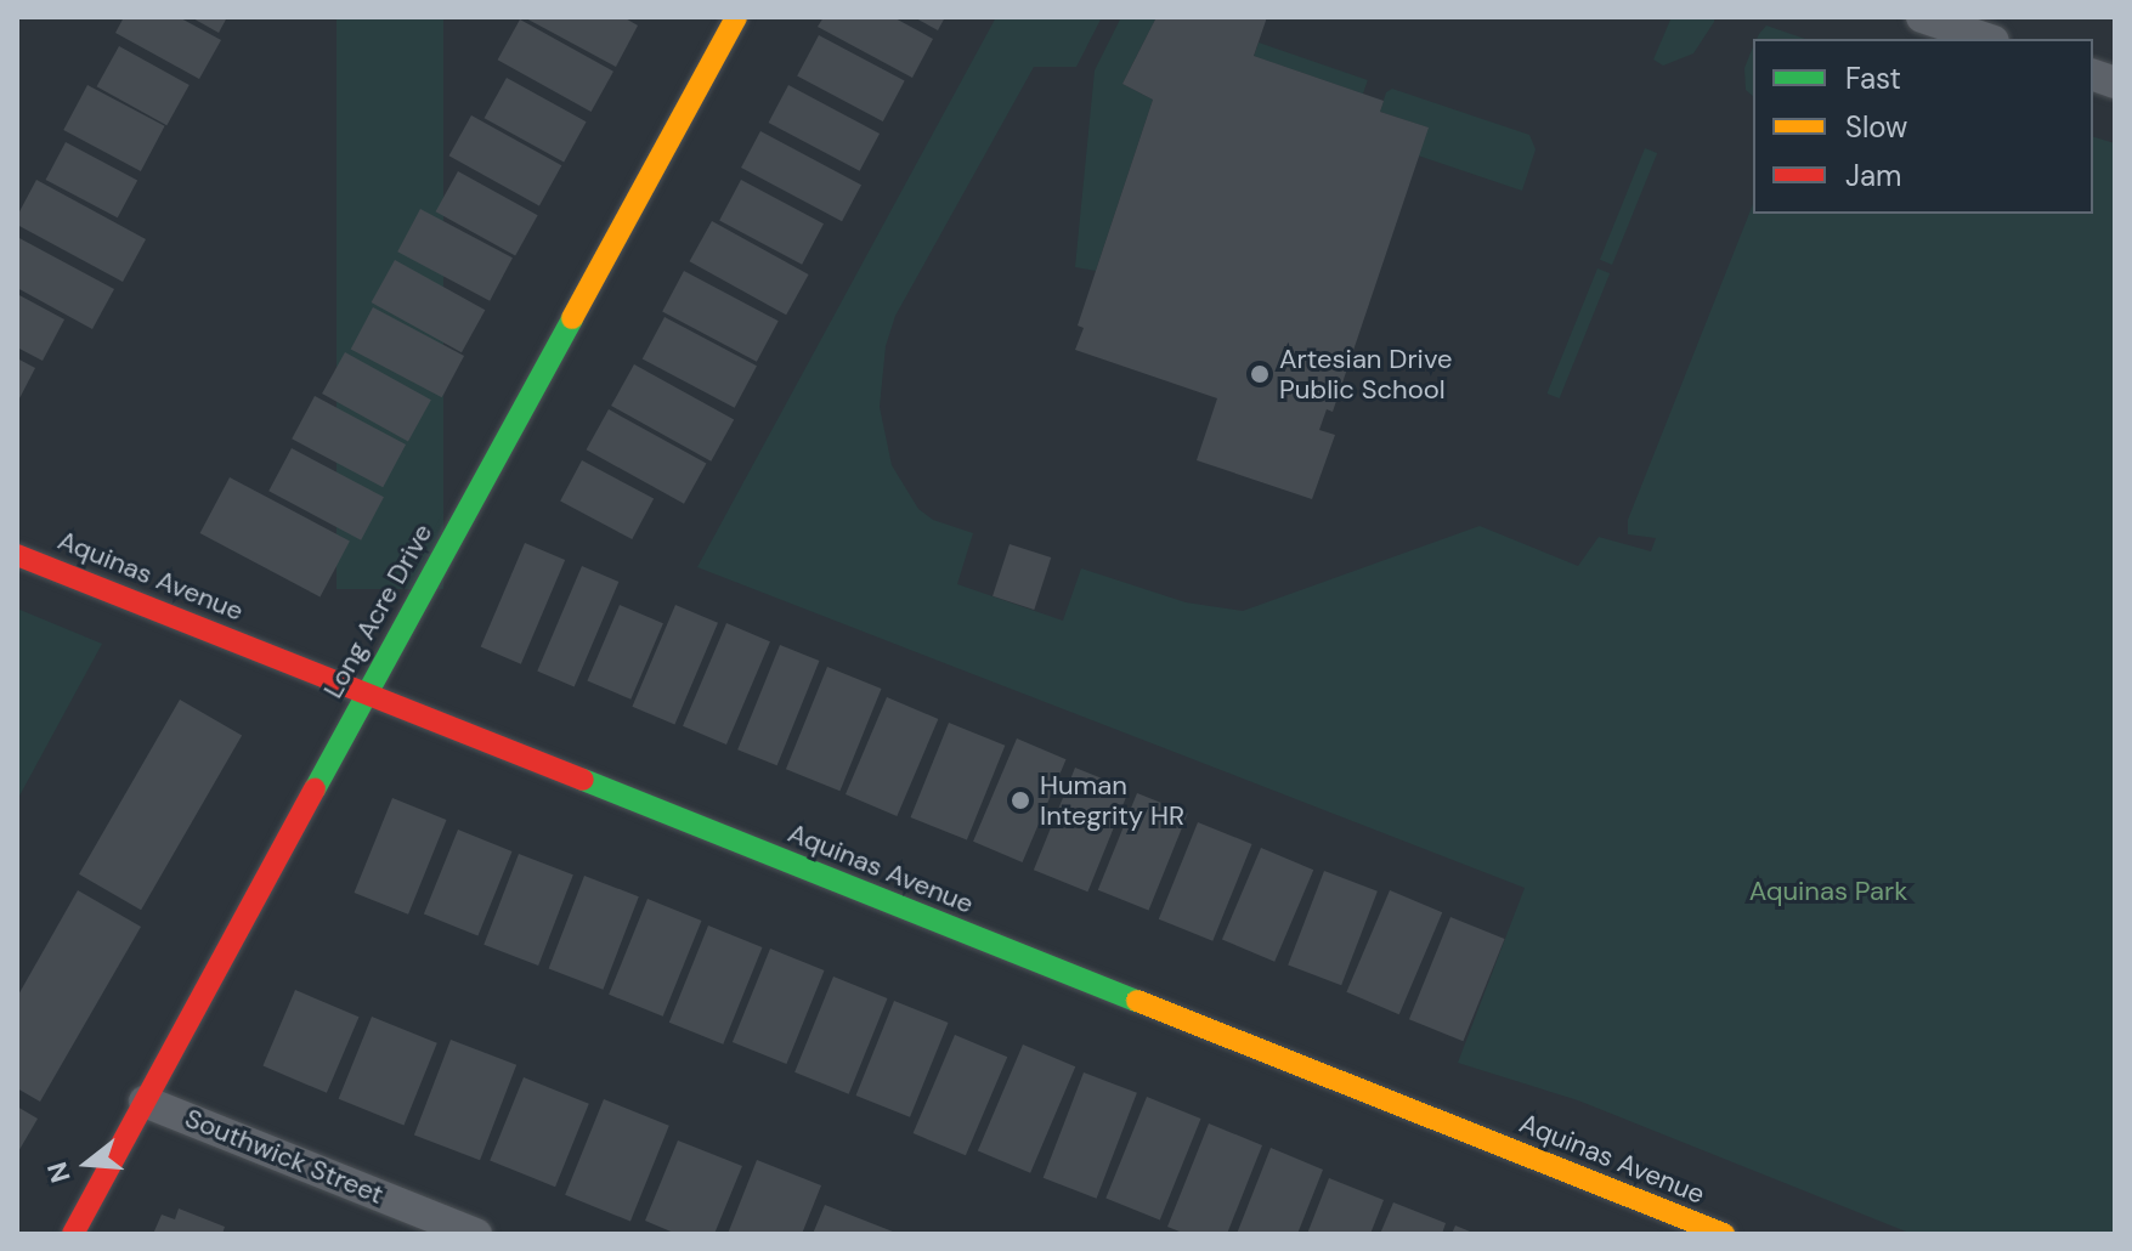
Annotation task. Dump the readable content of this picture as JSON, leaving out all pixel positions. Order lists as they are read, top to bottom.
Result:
{
  "streets": {
    "street": ["Aquinas Avenue", "Long Acre Drive", "Southwick Street"]
  },
  "crossings": [
    ["Aquinas Avenue", "Long Acre Drive"],
    ["Long Acre Drive", "Southwick Street"]
  ],
  "parks": ["Aquinas Park"],
  "places": ["Artesian Drive Public School", "Human Integrity HR"],
  "legend": ["Fast", "Slow", "Jam"],
  "north": "left"
}
